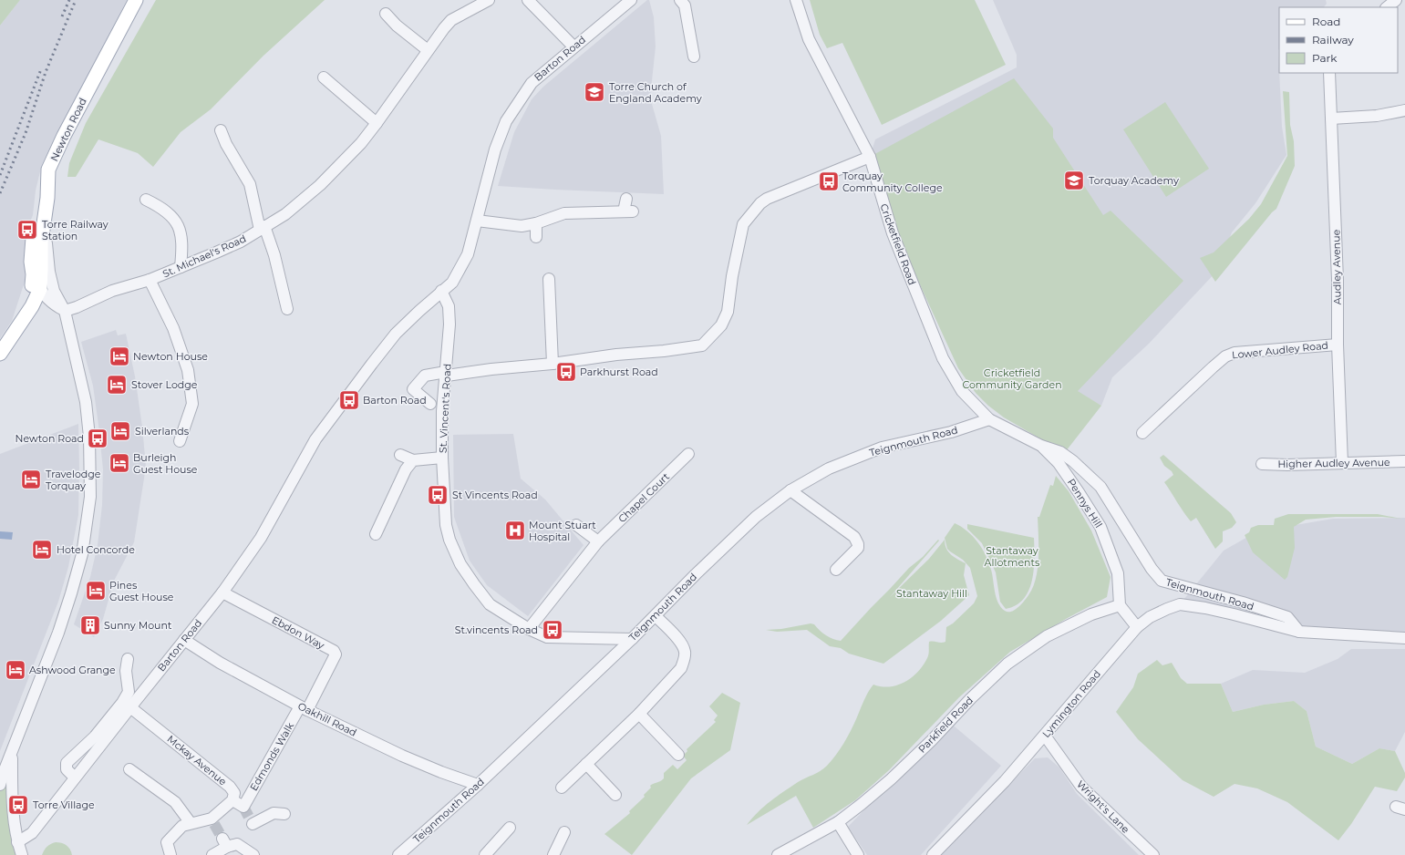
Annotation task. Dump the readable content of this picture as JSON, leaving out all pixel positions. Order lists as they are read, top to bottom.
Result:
{
  "streets": {
    "main road": ["Newton Road"],
    "street": [
      "Barton Road",
      "Cricketfield Road",
      "St. Michael's Road",
      "Audley Avenue",
      "Lower Audley Road",
      "St. Vincent's Road",
      "Teignmouth Road",
      "Higher Audley Avenue",
      "Chapel Court",
      "Pennys Hill",
      "Ebdon Way",
      "Lymington Road",
      "Oakhill Road",
      "Parkfield Road",
      "Edmonds Walk",
      "Mckay Avenue",
      "Wright's Lane"
    ]
  },
  "crossings": [
    ["Barton Road", "Newton Road"],
    ["Barton Road", "St. Vincent's Road"],
    ["Barton Road", "Ebdon Way"],
    ["Barton Road", "Oakhill Road"],
    ["Barton Road", "Mckay Avenue"],
    ["Newton Road", "St. Michael's Road"],
    ["Cricketfield Road", "Teignmouth Road"],
    ["Audley Avenue", "Lower Audley Road"],
    ["Audley Avenue", "Higher Audley Avenue"],
    ["St. Vincent's Road", "Teignmouth Road"],
    ["St. Vincent's Road", "Chapel Court"],
    ["Teignmouth Road", "Pennys Hill"],
    ["Teignmouth Road", "Lymington Road"],
    ["Teignmouth Road", "Oakhill Road"],
    ["Pennys Hill", "Parkfield Road"],
    ["Ebdon Way", "Oakhill Road"],
    ["Ebdon Way", "Edmonds Walk"],
    ["Lymington Road", "Wright's Lane"],
    ["Oakhill Road", "Edmonds Walk"],
    ["Edmonds Walk", "Mckay Avenue"]
  ],
  "parks": ["Cricketfield Community Garden", "Stantaway Allotments", "Stantaway Hill"],
  "places": {
    "school or university": ["Torre Church of England Academy", "Torquay Academy"],
    "bus stop": [
      "Torquay Community College",
      "Torre Railway Station",
      "Parkhurst Road",
      "Barton Road",
      "Newton Road",
      "St Vincents Road",
      "St.vincents Road",
      "Torre Village"
    ],
    "hotel": [
      "Newton House",
      "Stover Lodge",
      "Silverlands",
      "Burleigh Guest House",
      "Travelodge Torquay",
      "Hotel Concorde",
      "Pines Guest House",
      "Ashwood Grange"
    ],
    "hospital": ["Mount Stuart Hospital"],
    "building": ["Sunny Mount"]
  },
  "legend": ["Road", "Railway", "Park"]
}
